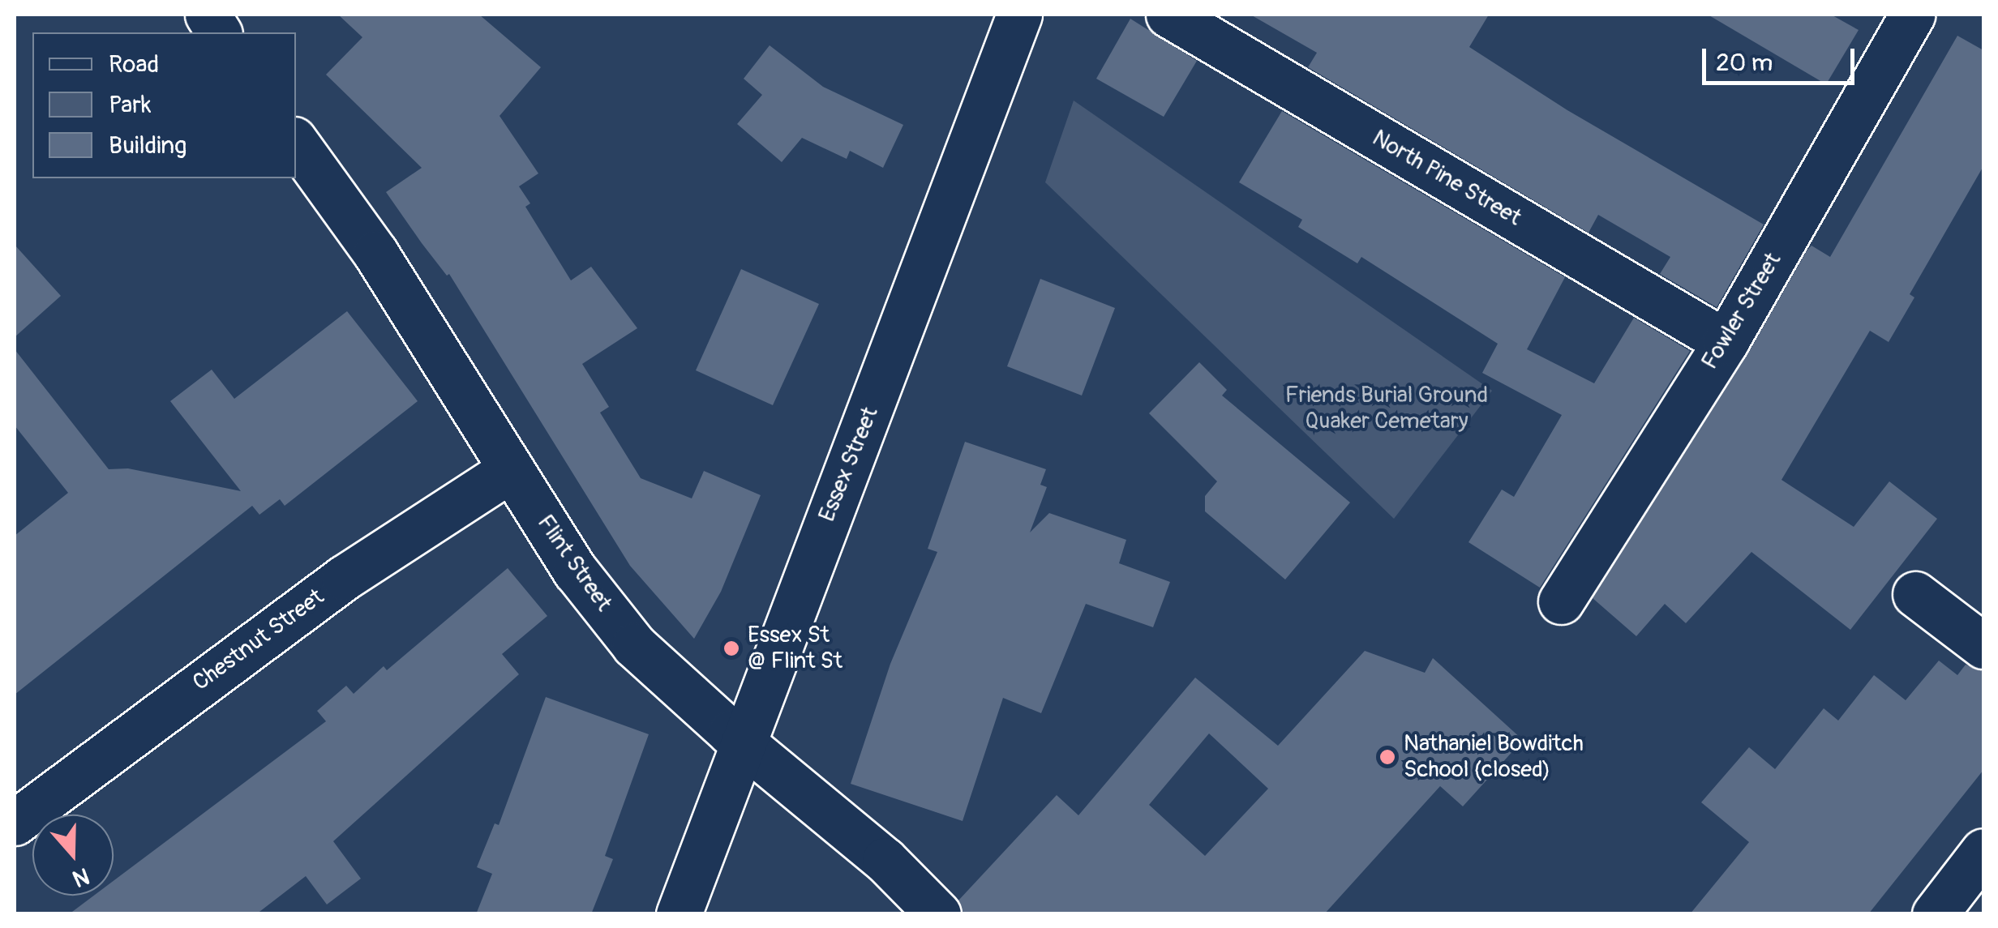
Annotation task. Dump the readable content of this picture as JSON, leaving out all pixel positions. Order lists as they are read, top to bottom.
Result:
{
  "streets": {
    "street": [
      "North Pine Street",
      "Fowler Street",
      "Essex Street",
      "Flint Street",
      "Chestnut Street"
    ]
  },
  "crossings": [
    ["North Pine Street", "Fowler Street"],
    ["Essex Street", "Flint Street"],
    ["Flint Street", "Chestnut Street"]
  ],
  "parks": ["Friends Burial Ground Quaker Cemetary"],
  "places": ["Essex St @ Flint St", "Nathaniel Bowditch School (closed)"],
  "legend": ["Road", "Park", "Building"],
  "scale_bar": "20 m",
  "north": "bottom"
}
